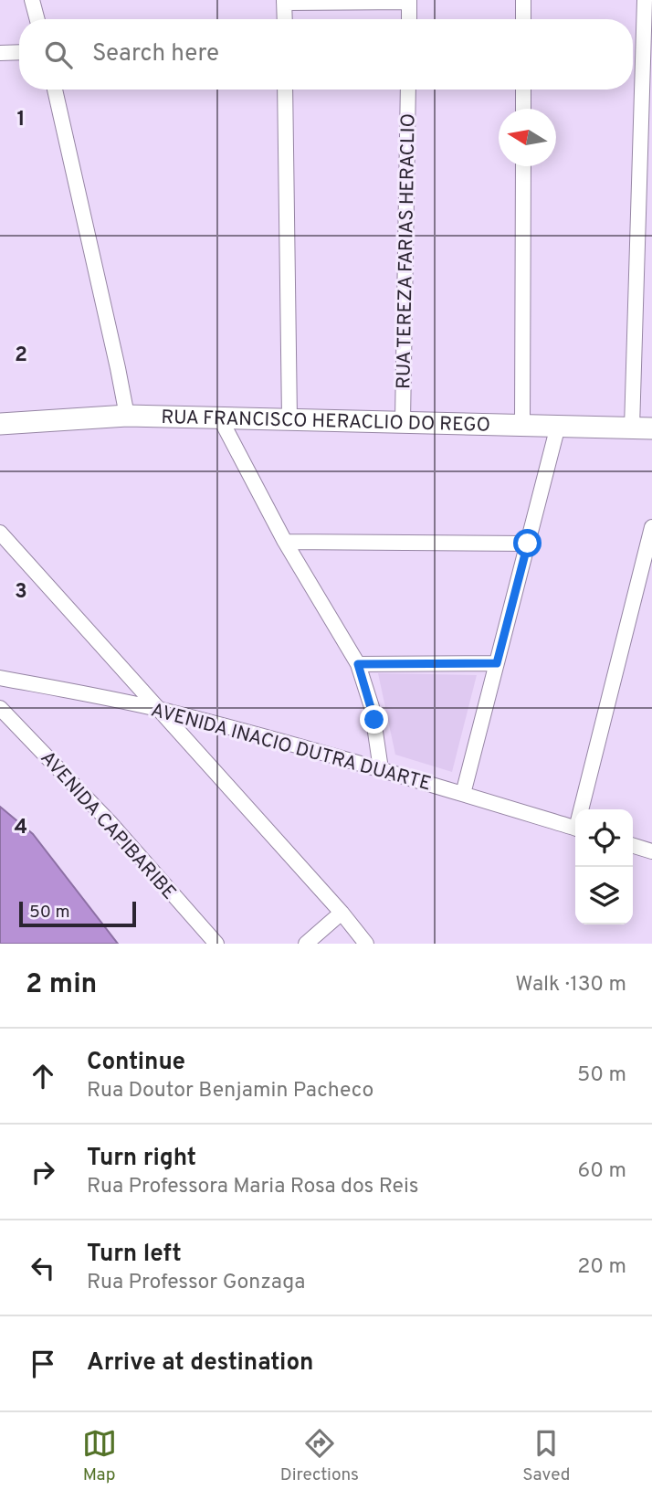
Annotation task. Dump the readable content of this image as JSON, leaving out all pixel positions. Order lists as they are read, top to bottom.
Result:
{
  "streets": {
    "street": [
      "RUA TEREZA FARIAS HERACLIO",
      "RUA FRANCISCO HERACLIO DO REGO",
      "AVENIDA INACIO DUTRA DUARTE",
      "AVENIDA CAPIBARIBE"
    ]
  },
  "crossings": [
    ["RUA TEREZA FARIAS HERACLIO", "RUA FRANCISCO HERACLIO DO REGO"]
  ],
  "scale_bar": "50 m",
  "north": "left",
  "page": {
    "search": "Search here",
    "scale": "50 m",
    "heading": ["2 min", "Walk · 130 m"],
    "list": [
      ["Continue", "Rua Doutor Benjamin Pacheco", "50 m"],
      ["Turn right", "Rua Professora Maria Rosa dos Reis", "60 m"],
      ["Turn left", "Rua Professor Gonzaga", "20 m"],
      "Arrive at destination"
    ],
    "nav": ["Map", "Directions", "Saved"]
  },
  "grid": {
    "rows": [
      "1",
      "2",
      "3",
      "4"
    ]
  }
}
